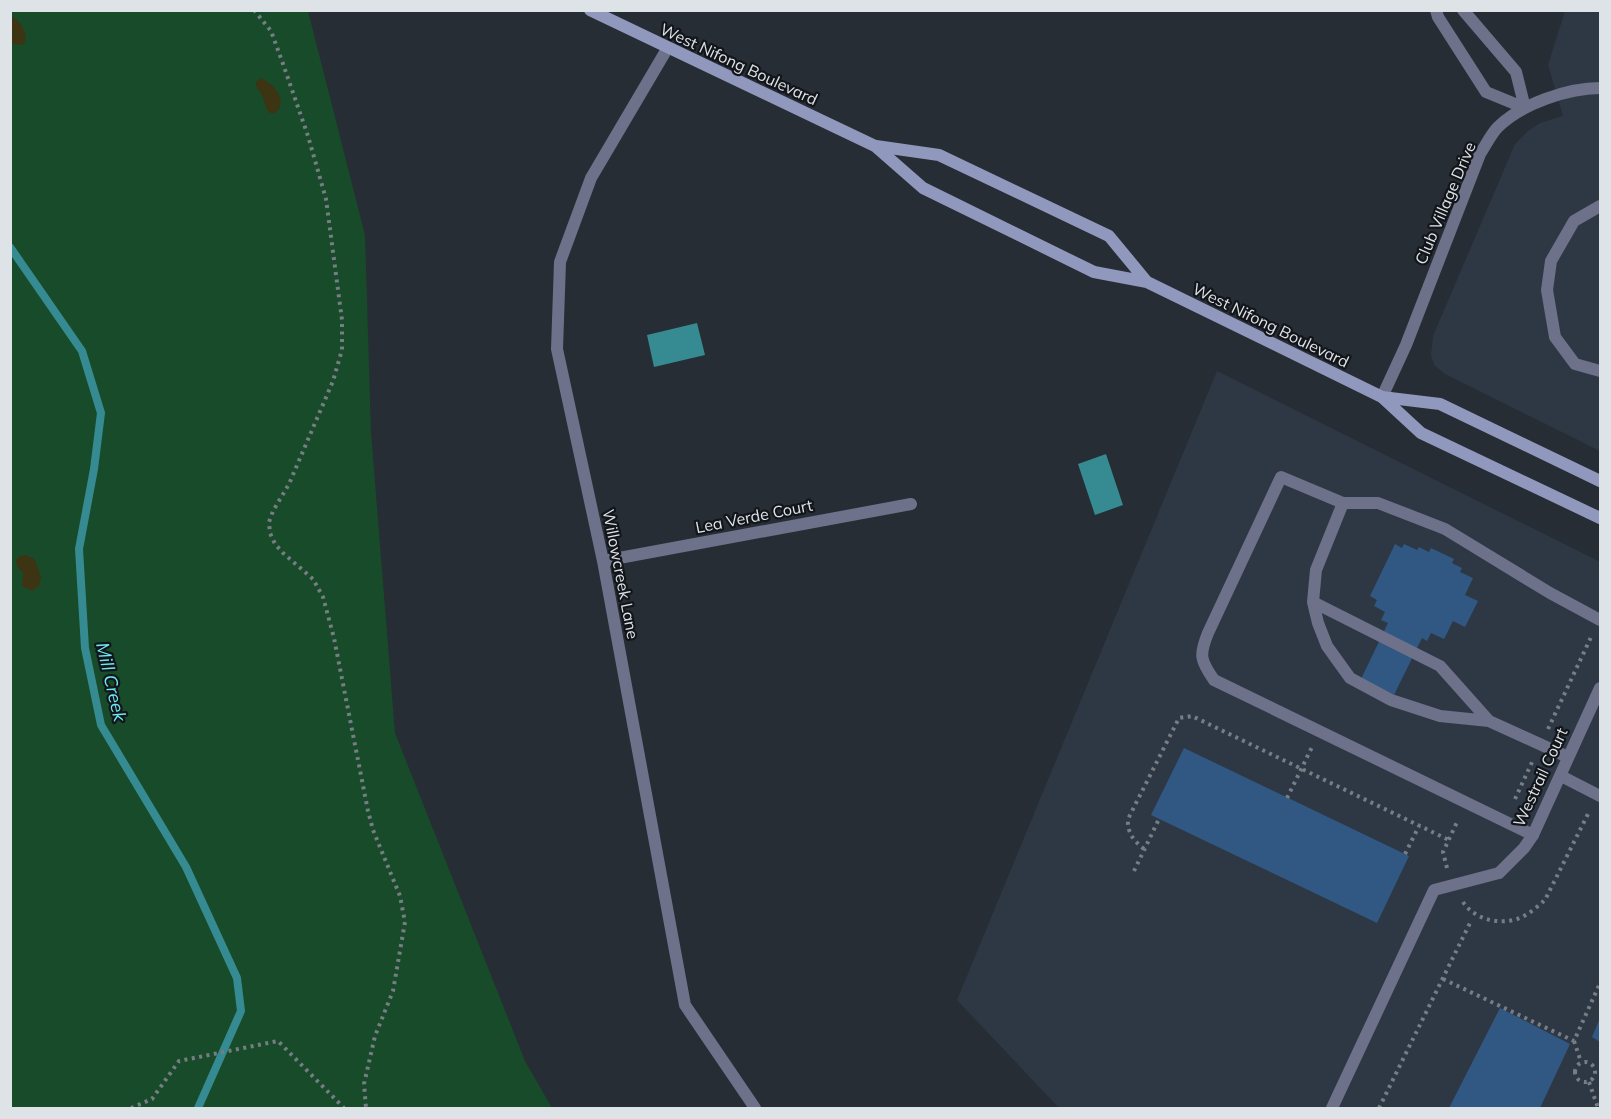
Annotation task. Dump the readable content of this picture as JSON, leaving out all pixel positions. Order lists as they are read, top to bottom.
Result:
{
  "streets": {
    "main road": ["West Nifong Boulevard"],
    "street": [
      "Club Village Drive",
      "Lea Verde Court",
      "Willowcreek Lane",
      "Westrail Court"
    ]
  },
  "crossings": [
    ["West Nifong Boulevard", "Club Village Drive"],
    ["West Nifong Boulevard", "Willowcreek Lane"],
    ["Lea Verde Court", "Willowcreek Lane"]
  ],
  "water": ["Mill Creek"]
}
